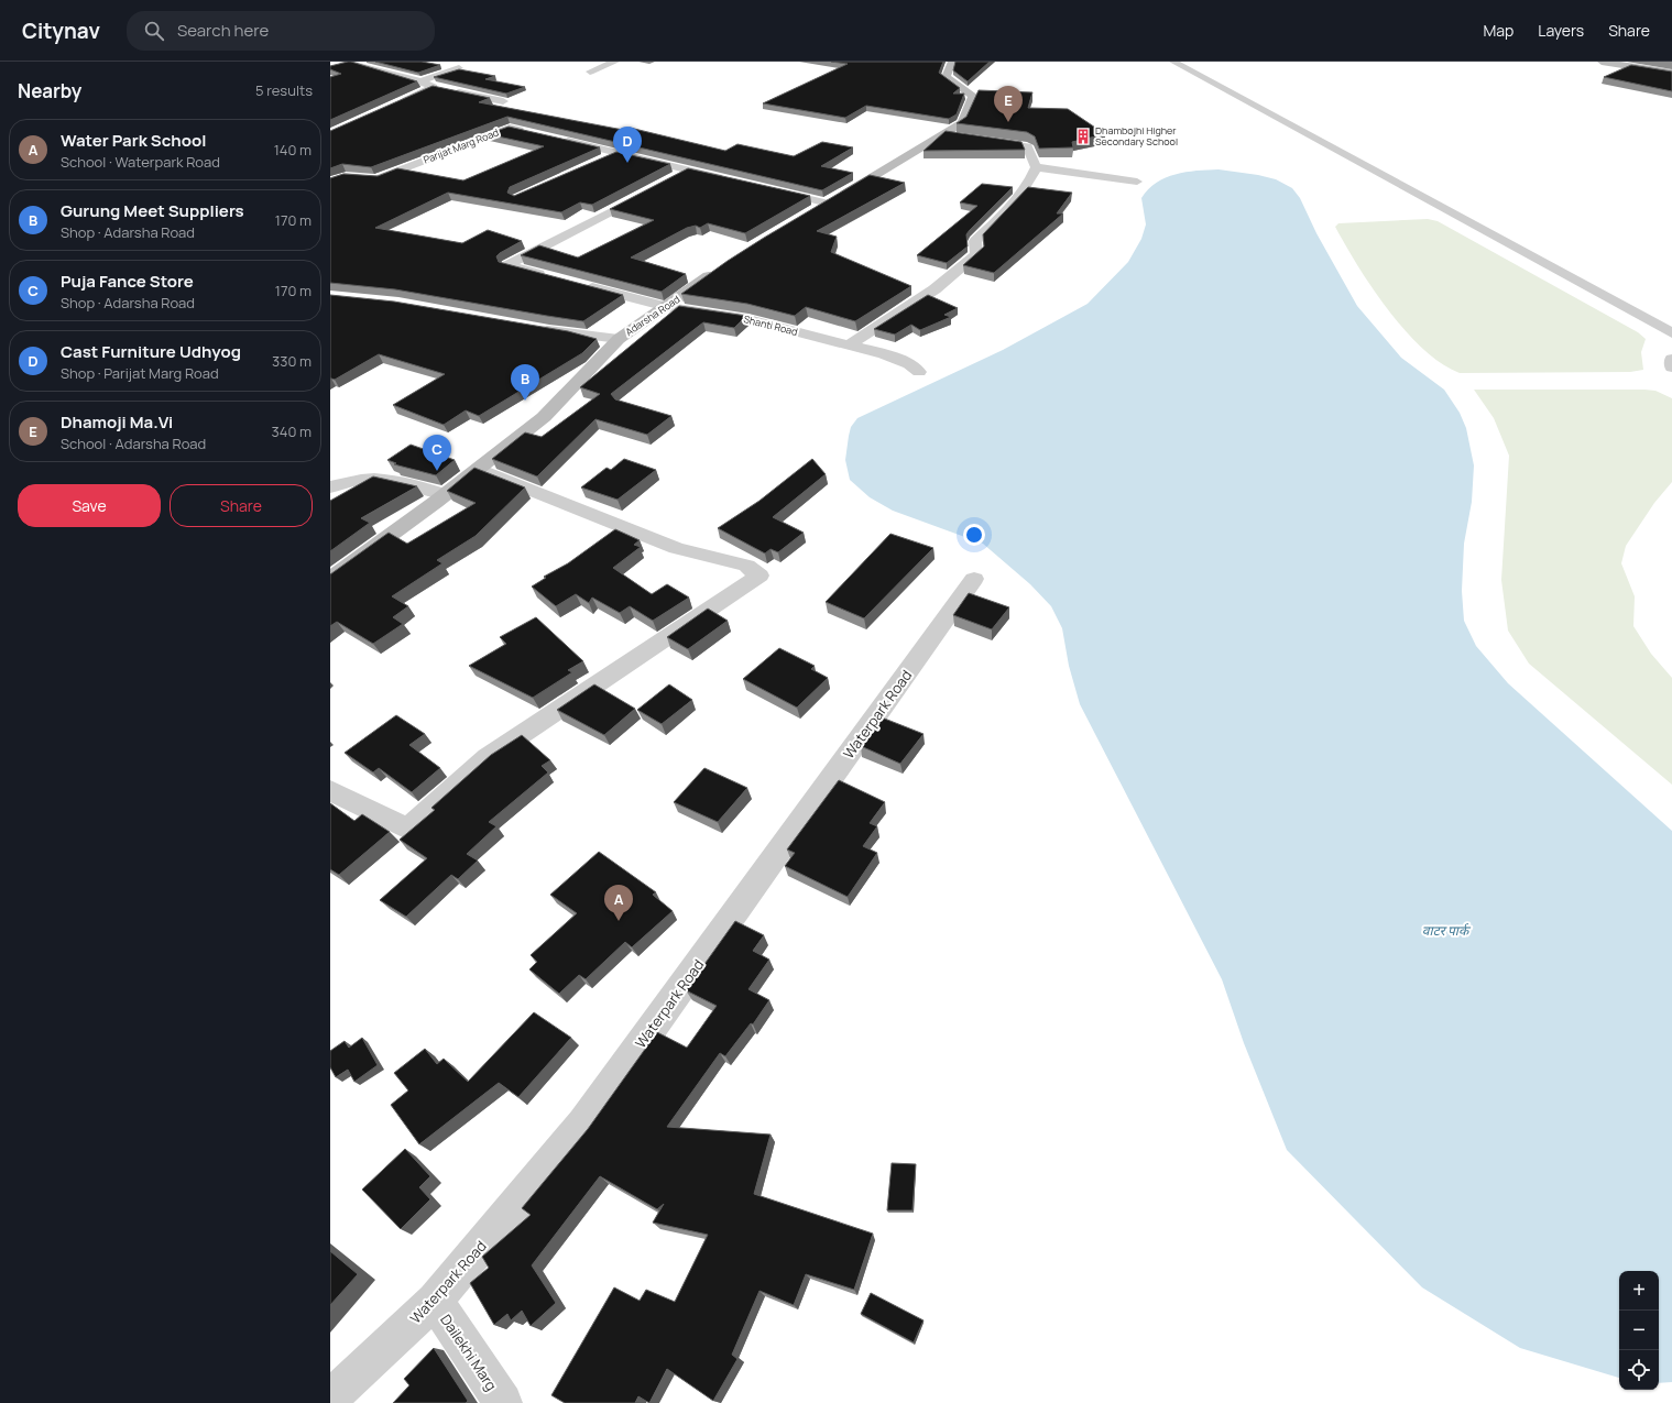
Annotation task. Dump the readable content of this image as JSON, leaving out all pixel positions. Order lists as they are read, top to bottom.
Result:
{
  "streets": {
    "main road": ["Adarsha Road"],
    "street": [
      "Parijat Marg Road",
      "Shanti Road",
      "Waterpark Road",
      "Dailekhi Marg"
    ]
  },
  "crossings": [
    ["Adarsha Road", "Shanti Road"],
    ["Waterpark Road", "Dailekhi Marg"]
  ],
  "water": ["वाटर पार्क"],
  "places": {
    "building": ["Dhambojhi Higher Secondary School"]
  },
  "page": {
    "header": "Citynav",
    "search": "Search here",
    "nav": ["Map", "Layers", "Share"],
    "heading": ["Nearby", "5 results"],
    "pins": [
      "E",
      "D",
      "B",
      "C",
      "A"
    ],
    "list": [
      {
        "mark": "A",
        "name": "Water Park School",
        "note": "School · Waterpark Road",
        "value": "140 m"
      },
      {
        "mark": "B",
        "name": "Gurung Meet Suppliers",
        "note": "Shop · Adarsha Road",
        "value": "170 m"
      },
      {
        "mark": "C",
        "name": "Puja Fance Store",
        "note": "Shop · Adarsha Road",
        "value": "170 m"
      },
      {
        "mark": "D",
        "name": "Cast Furniture Udhyog",
        "note": "Shop · Parijat Marg Road",
        "value": "330 m"
      },
      {
        "mark": "E",
        "name": "Dhamoji Ma.Vi",
        "note": "School · Adarsha Road",
        "value": "340 m"
      }
    ],
    "buttons": ["Save", "Share"],
    "map_buttons": ["+", "−"]
  }
}
